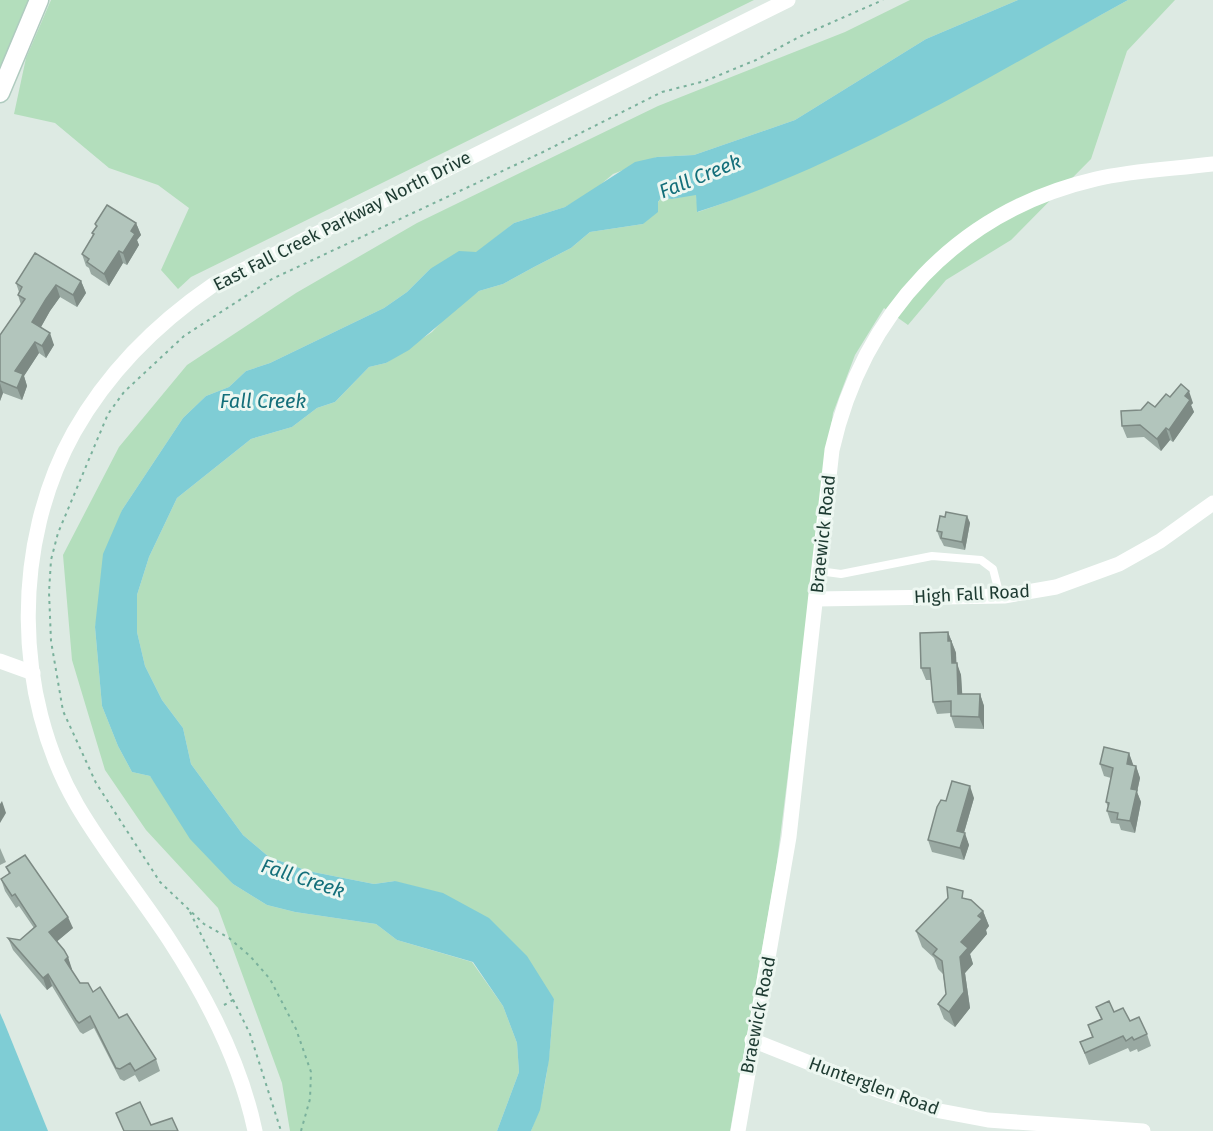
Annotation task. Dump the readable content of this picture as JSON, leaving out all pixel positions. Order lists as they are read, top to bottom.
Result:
{
  "streets": {
    "street": [
      "East Fall Creek Parkway North Drive",
      "Braewick Road",
      "High Fall Road",
      "Hunterglen Road"
    ]
  },
  "crossings": [
    ["Braewick Road", "High Fall Road"],
    ["Braewick Road", "Hunterglen Road"]
  ],
  "water": ["Fall Creek"]
}
